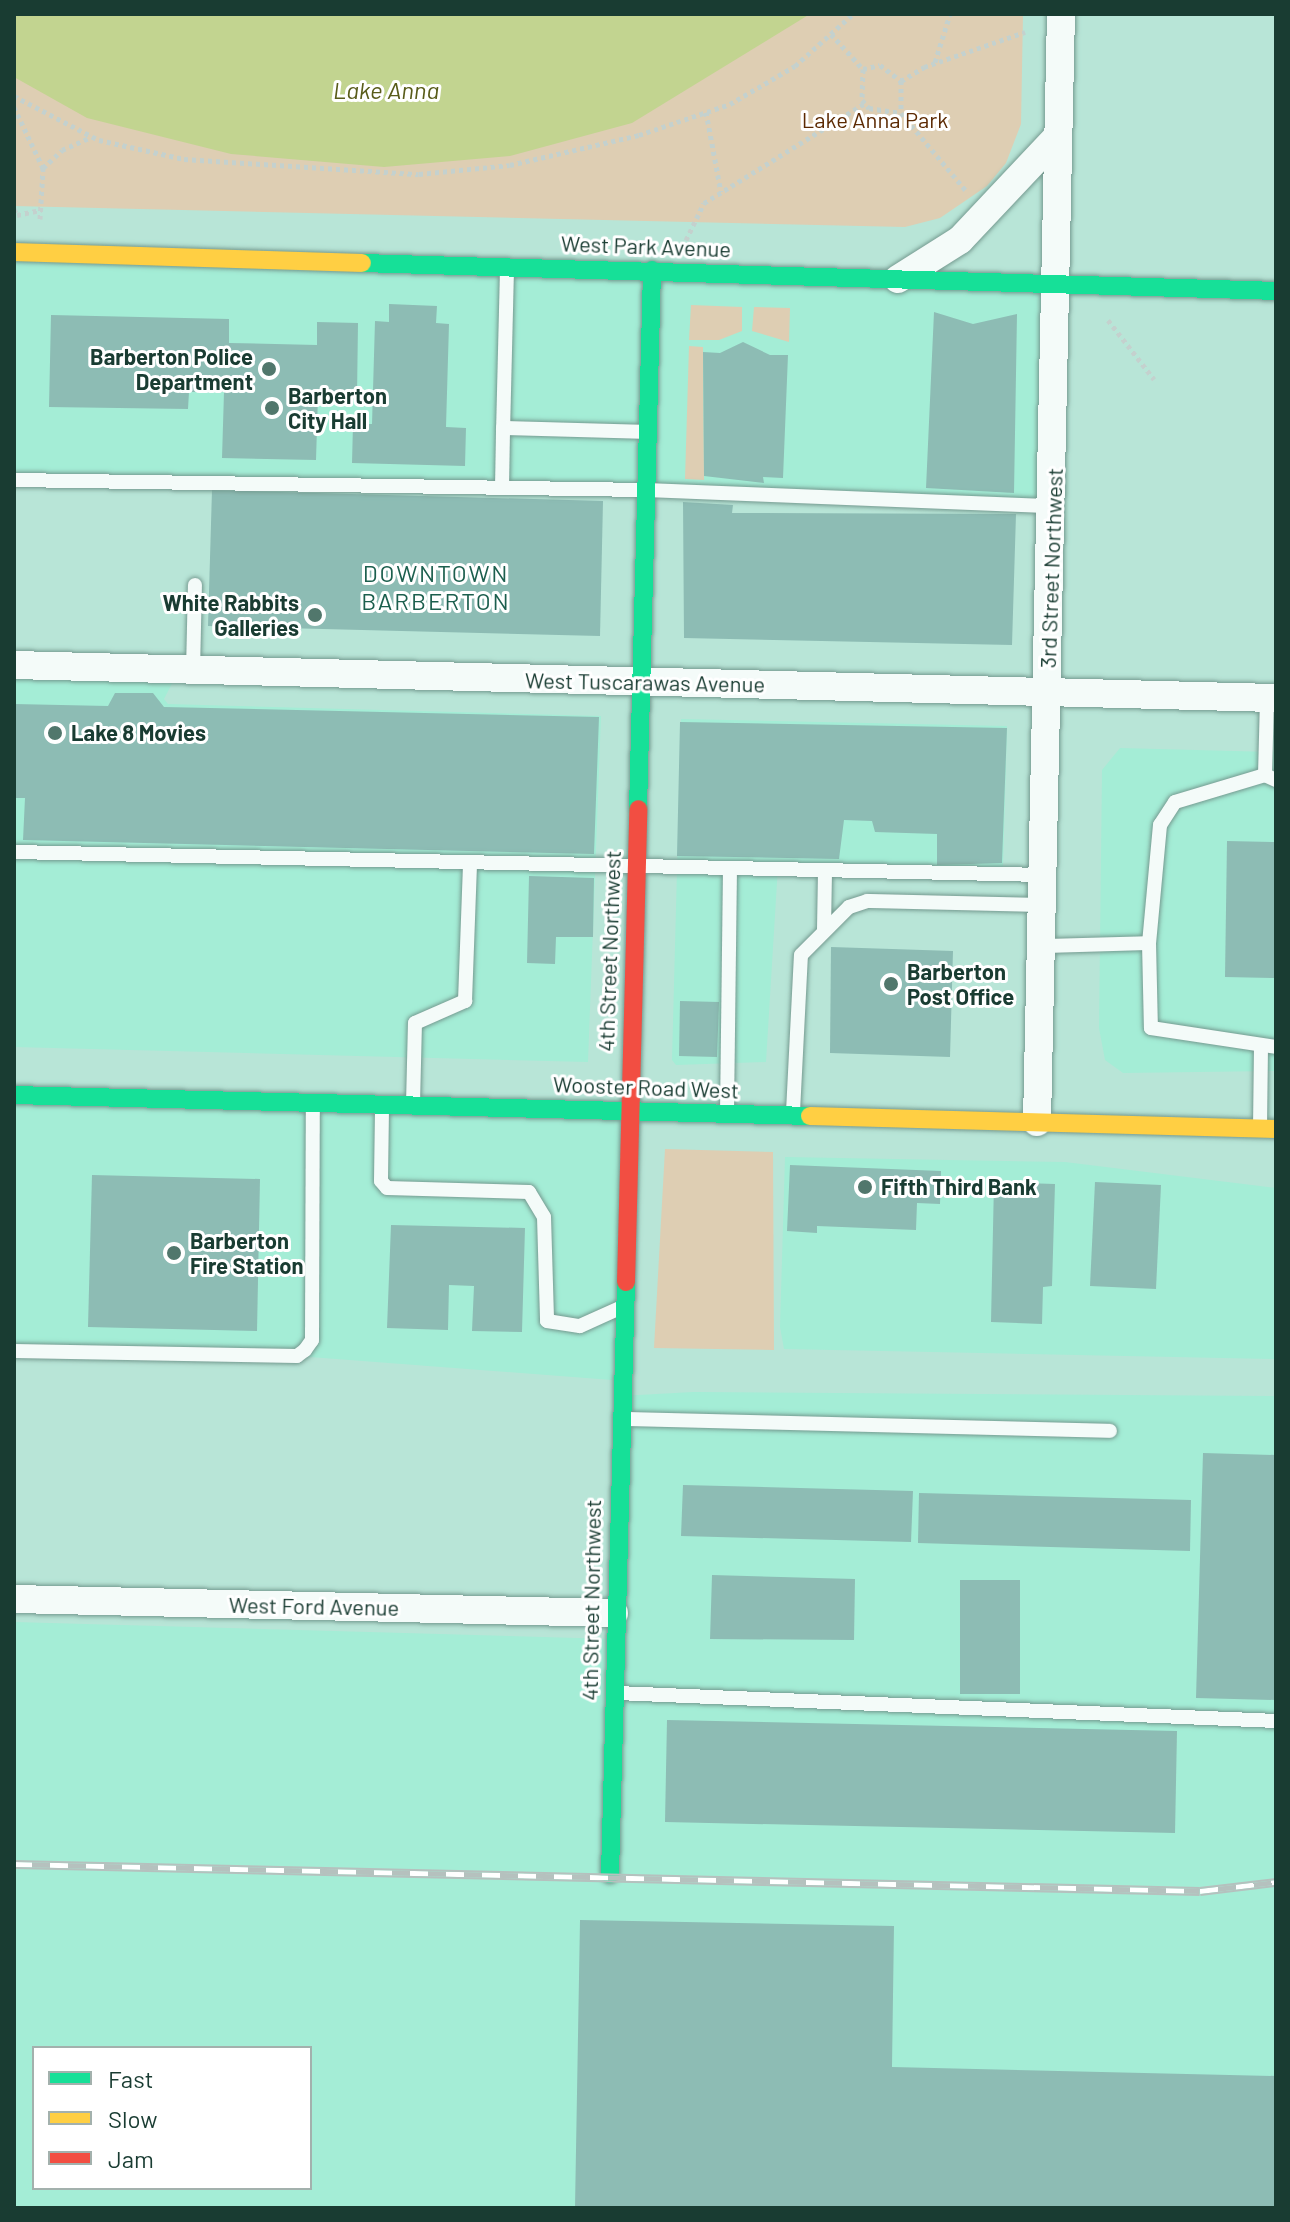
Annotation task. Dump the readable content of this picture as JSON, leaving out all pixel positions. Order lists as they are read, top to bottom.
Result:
{
  "streets": {
    "street": [
      "West Park Avenue",
      "3rd Street Northwest",
      "West Tuscarawas Avenue",
      "4th Street Northwest",
      "Wooster Road West",
      "West Ford Avenue"
    ]
  },
  "crossings": [
    ["West Park Avenue", "3rd Street Northwest"],
    ["West Park Avenue", "4th Street Northwest"],
    ["3rd Street Northwest", "West Tuscarawas Avenue"],
    ["3rd Street Northwest", "Wooster Road West"],
    ["West Tuscarawas Avenue", "4th Street Northwest"],
    ["4th Street Northwest", "Wooster Road West"],
    ["4th Street Northwest", "West Ford Avenue"]
  ],
  "districts": ["DOWNTOWN BARBERTON"],
  "water": ["Lake Anna"],
  "parks": ["Lake Anna Park"],
  "places": [
    "Barberton Police Department",
    "Barberton City Hall",
    "White Rabbits Galleries",
    "Lake 8 Movies",
    "Barberton Post Office",
    "Fifth Third Bank",
    "Barberton Fire Station"
  ],
  "legend": ["Fast", "Slow", "Jam"]
}
